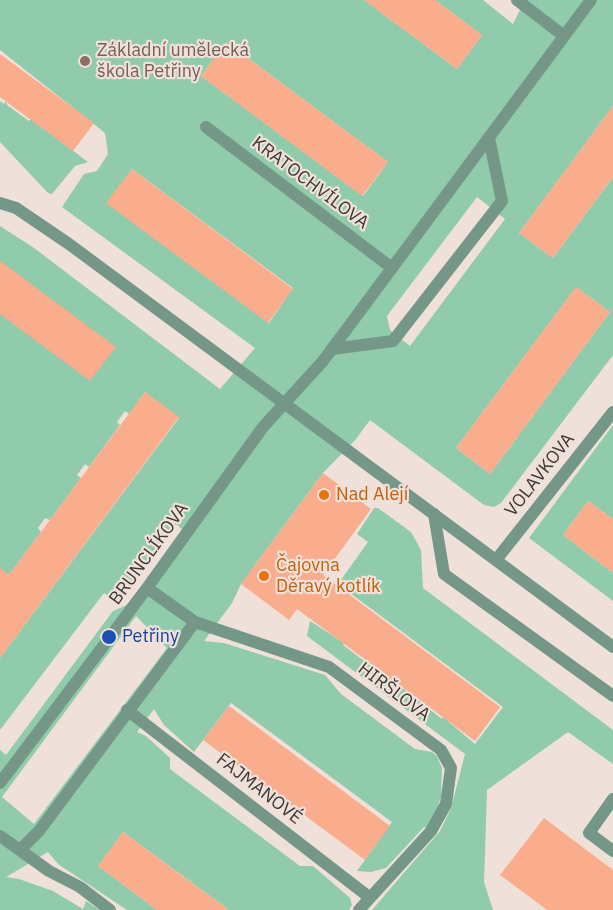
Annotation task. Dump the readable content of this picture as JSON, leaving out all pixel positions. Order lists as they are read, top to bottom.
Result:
{
  "streets": {
    "street": [
      "KRATOCHVÍLOVA",
      "VOLAVKOVA",
      "BRUNCLÍKOVA",
      "HIRŠLOVA",
      "FAJMANOVÉ"
    ]
  },
  "crossings": [
    ["KRATOCHVÍLOVA", "BRUNCLÍKOVA"],
    ["BRUNCLÍKOVA", "HIRŠLOVA"],
    ["HIRŠLOVA", "FAJMANOVÉ"]
  ],
  "places": [
    "Základní umělecká škola Petřiny",
    "Nad Alejí",
    "Čajovna Děravý kotlík",
    "Petřiny"
  ]
}
